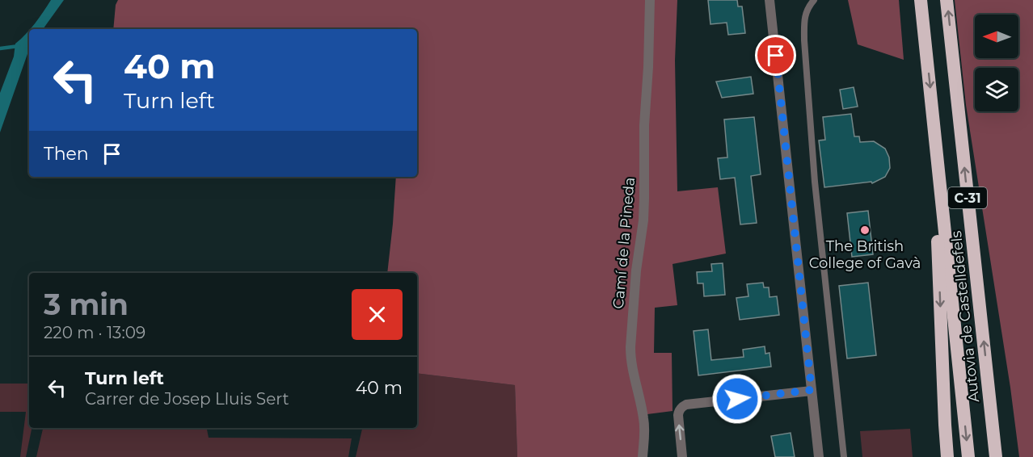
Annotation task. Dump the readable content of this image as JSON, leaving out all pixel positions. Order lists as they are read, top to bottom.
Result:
{
  "streets": {
    "highway": ["C-31", "Autovia de Castelldefels"],
    "street": ["Camí de la Pineda"]
  },
  "places": ["The British College of Gavà"],
  "north": "left",
  "page": {
    "turn": ["40 m", "Turn left"],
    "then": "Then",
    "heading": ["3 min", "220 m · 13:09"],
    "list": [
      {
        "name": "Turn left",
        "note": "Carrer de Josep Lluis Sert",
        "value": "40 m"
      }
    ]
  }
}
